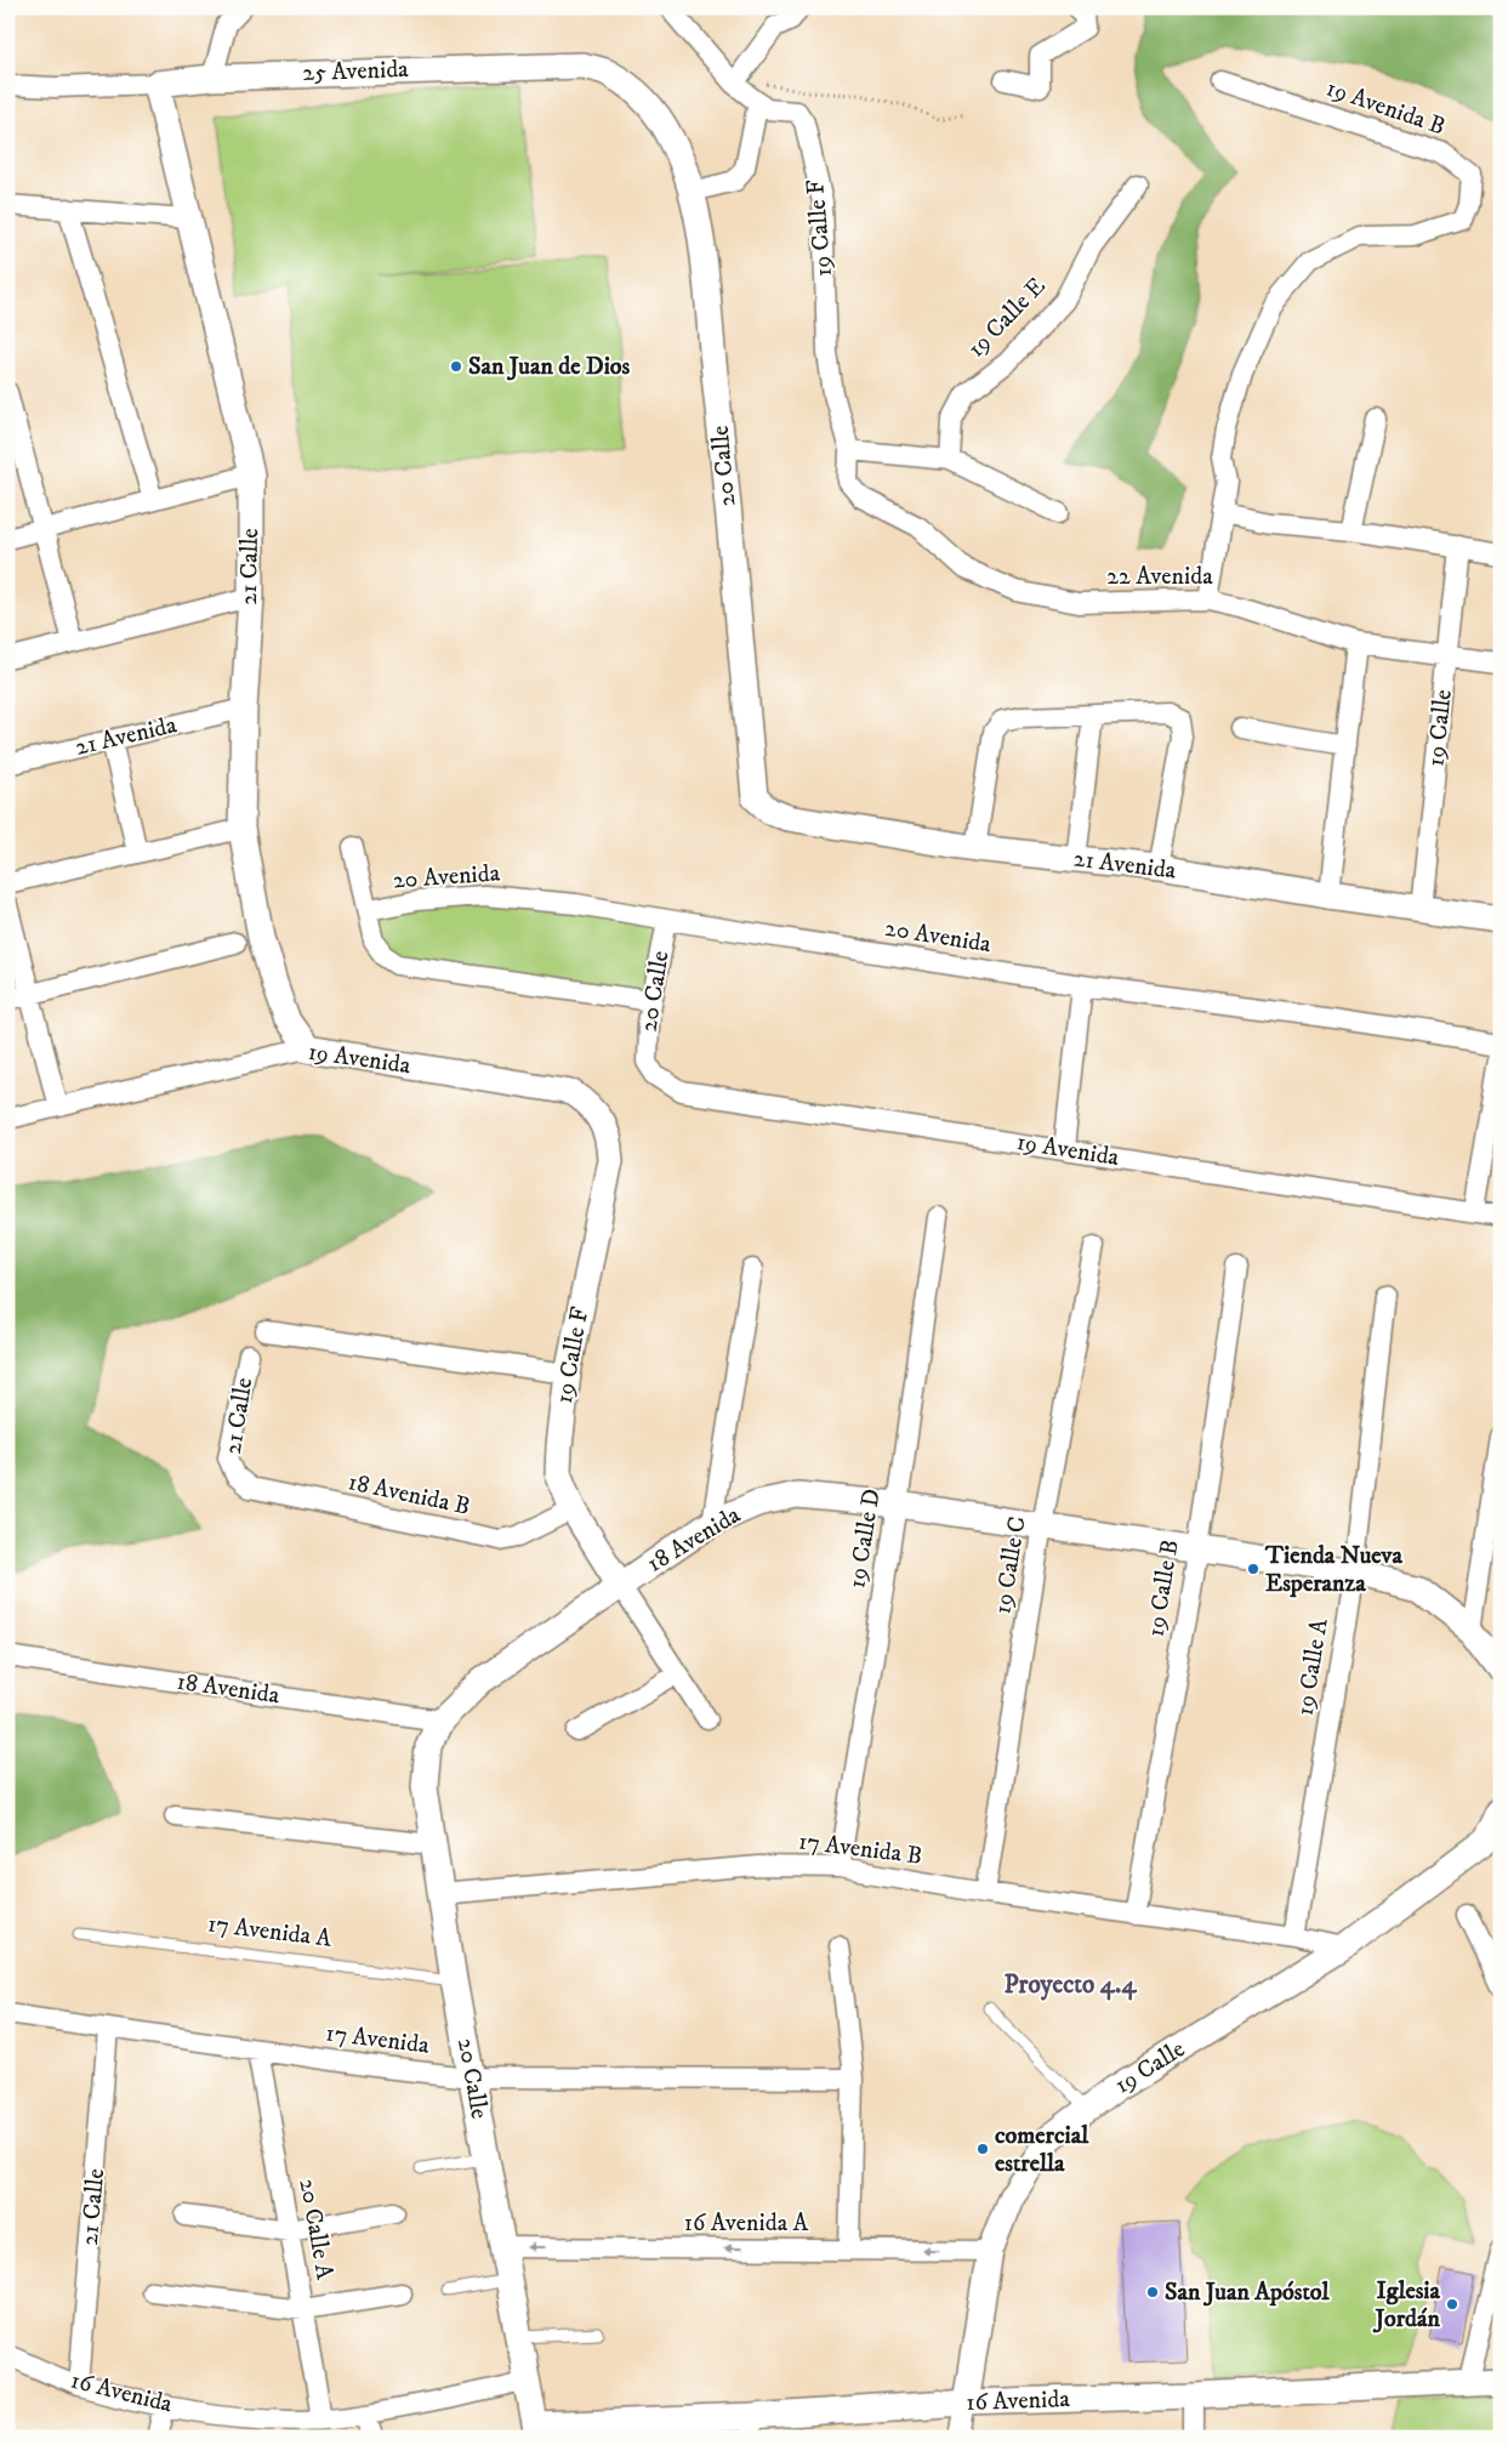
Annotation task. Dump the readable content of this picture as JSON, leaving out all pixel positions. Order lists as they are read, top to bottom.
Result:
{
  "streets": {
    "street": [
      "25 Avenida",
      "19 Avenida B",
      "19 Calle F",
      "19 Calle E",
      "20 Calle",
      "21 Calle",
      "22 Avenida",
      "19 Calle",
      "21 Avenida",
      "20 Avenida",
      "19 Avenida",
      "18 Avenida B",
      "19 Calle D",
      "18 Avenida",
      "19 Calle C",
      "19 Calle B",
      "19 Calle A",
      "17 Avenida B",
      "17 Avenida",
      "16 Avenida A",
      "20 Calle A",
      "16 Avenida"
    ],
    "lane": ["17 Avenida A"]
  },
  "crossings": [
    ["25 Avenida", "20 Calle"],
    ["25 Avenida", "21 Calle"],
    ["19 Avenida B", "22 Avenida"],
    ["19 Calle F", "22 Avenida"],
    ["19 Calle F", "19 Avenida"],
    ["19 Calle F", "18 Avenida B"],
    ["19 Calle F", "18 Avenida"],
    ["20 Calle", "21 Avenida"],
    ["20 Calle", "20 Avenida"],
    ["20 Calle", "19 Avenida"],
    ["20 Calle", "18 Avenida"],
    ["20 Calle", "17 Avenida B"],
    ["20 Calle", "17 Avenida A"],
    ["20 Calle", "17 Avenida"],
    ["20 Calle", "16 Avenida A"],
    ["20 Calle", "16 Avenida"],
    ["21 Calle", "21 Avenida"],
    ["21 Calle", "19 Avenida"],
    ["21 Calle", "18 Avenida B"],
    ["21 Calle", "17 Avenida"],
    ["21 Calle", "16 Avenida"],
    ["22 Avenida", "19 Calle"],
    ["19 Calle", "21 Avenida"],
    ["19 Calle", "16 Avenida A"],
    ["19 Calle", "16 Avenida"],
    ["19 Calle D", "18 Avenida"],
    ["19 Calle D", "17 Avenida B"],
    ["18 Avenida", "19 Calle C"],
    ["18 Avenida", "19 Calle B"],
    ["18 Avenida", "19 Calle A"],
    ["19 Calle C", "17 Avenida B"],
    ["19 Calle B", "17 Avenida B"],
    ["19 Calle A", "17 Avenida B"],
    ["17 Avenida", "20 Calle A"],
    ["20 Calle A", "16 Avenida"]
  ],
  "one_way": ["16 Avenida A"],
  "districts": ["Proyecto 4.4"],
  "places": [
    "San Juan de Dios",
    "Tienda Nueva Esperanza",
    "comercial estrella",
    "San Juan Apóstol",
    "Iglesia Jordán"
  ]
}
